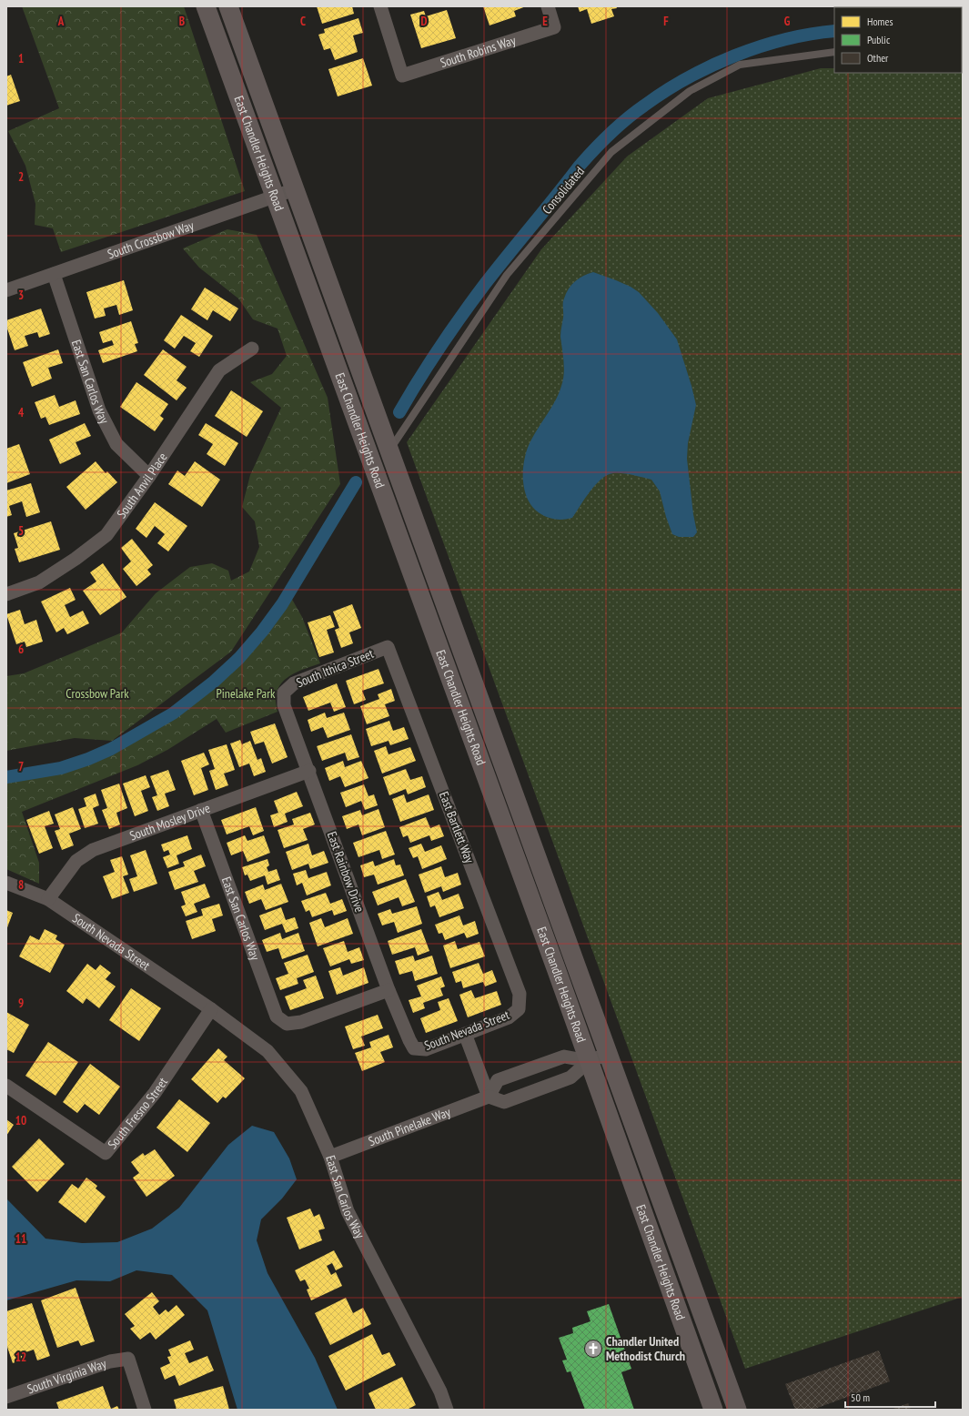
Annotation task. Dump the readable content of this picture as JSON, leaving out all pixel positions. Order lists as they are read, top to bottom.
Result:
{
  "streets": {
    "main road": ["East Chandler Heights Road"],
    "street": [
      "South Robins Way",
      "South Crossbow Way",
      "East San Carlos Way",
      "South Anvil Place",
      "South Ithica Street",
      "South Mosley Drive",
      "East Bartlett Way",
      "East Rainbow Drive",
      "South Nevada Street",
      "South Fresno Street",
      "South Pinelake Way",
      "South Virginia Way"
    ],
    "lane": ["Consolidated"]
  },
  "crossings": [
    ["East Chandler Heights Road", "Consolidated"],
    ["East Chandler Heights Road", "South Crossbow Way"],
    ["South Crossbow Way", "East San Carlos Way"],
    ["East San Carlos Way", "South Anvil Place"],
    ["East San Carlos Way", "South Mosley Drive"],
    ["East San Carlos Way", "East Rainbow Drive"],
    ["East San Carlos Way", "South Nevada Street"],
    ["East San Carlos Way", "South Fresno Street"],
    ["East San Carlos Way", "South Pinelake Way"],
    ["South Ithica Street", "East Bartlett Way"],
    ["South Ithica Street", "East Rainbow Drive"],
    ["South Mosley Drive", "East Rainbow Drive"],
    ["South Mosley Drive", "South Nevada Street"],
    ["East Bartlett Way", "South Nevada Street"],
    ["East Rainbow Drive", "South Nevada Street"],
    ["South Nevada Street", "South Fresno Street"]
  ],
  "parks": ["Crossbow Park", "Pinelake Park"],
  "places": {
    "church": ["Chandler United Methodist Church"]
  },
  "legend": ["Homes", "Public", "Other"],
  "scale_bar": "50 m",
  "grid": {
    "columns": [
      "A",
      "B",
      "C",
      "D",
      "E",
      "F",
      "G"
    ],
    "rows": [
      "1",
      "2",
      "3",
      "4",
      "5",
      "6",
      "7",
      "8",
      "9",
      "10",
      "11",
      "12"
    ]
  }
}
